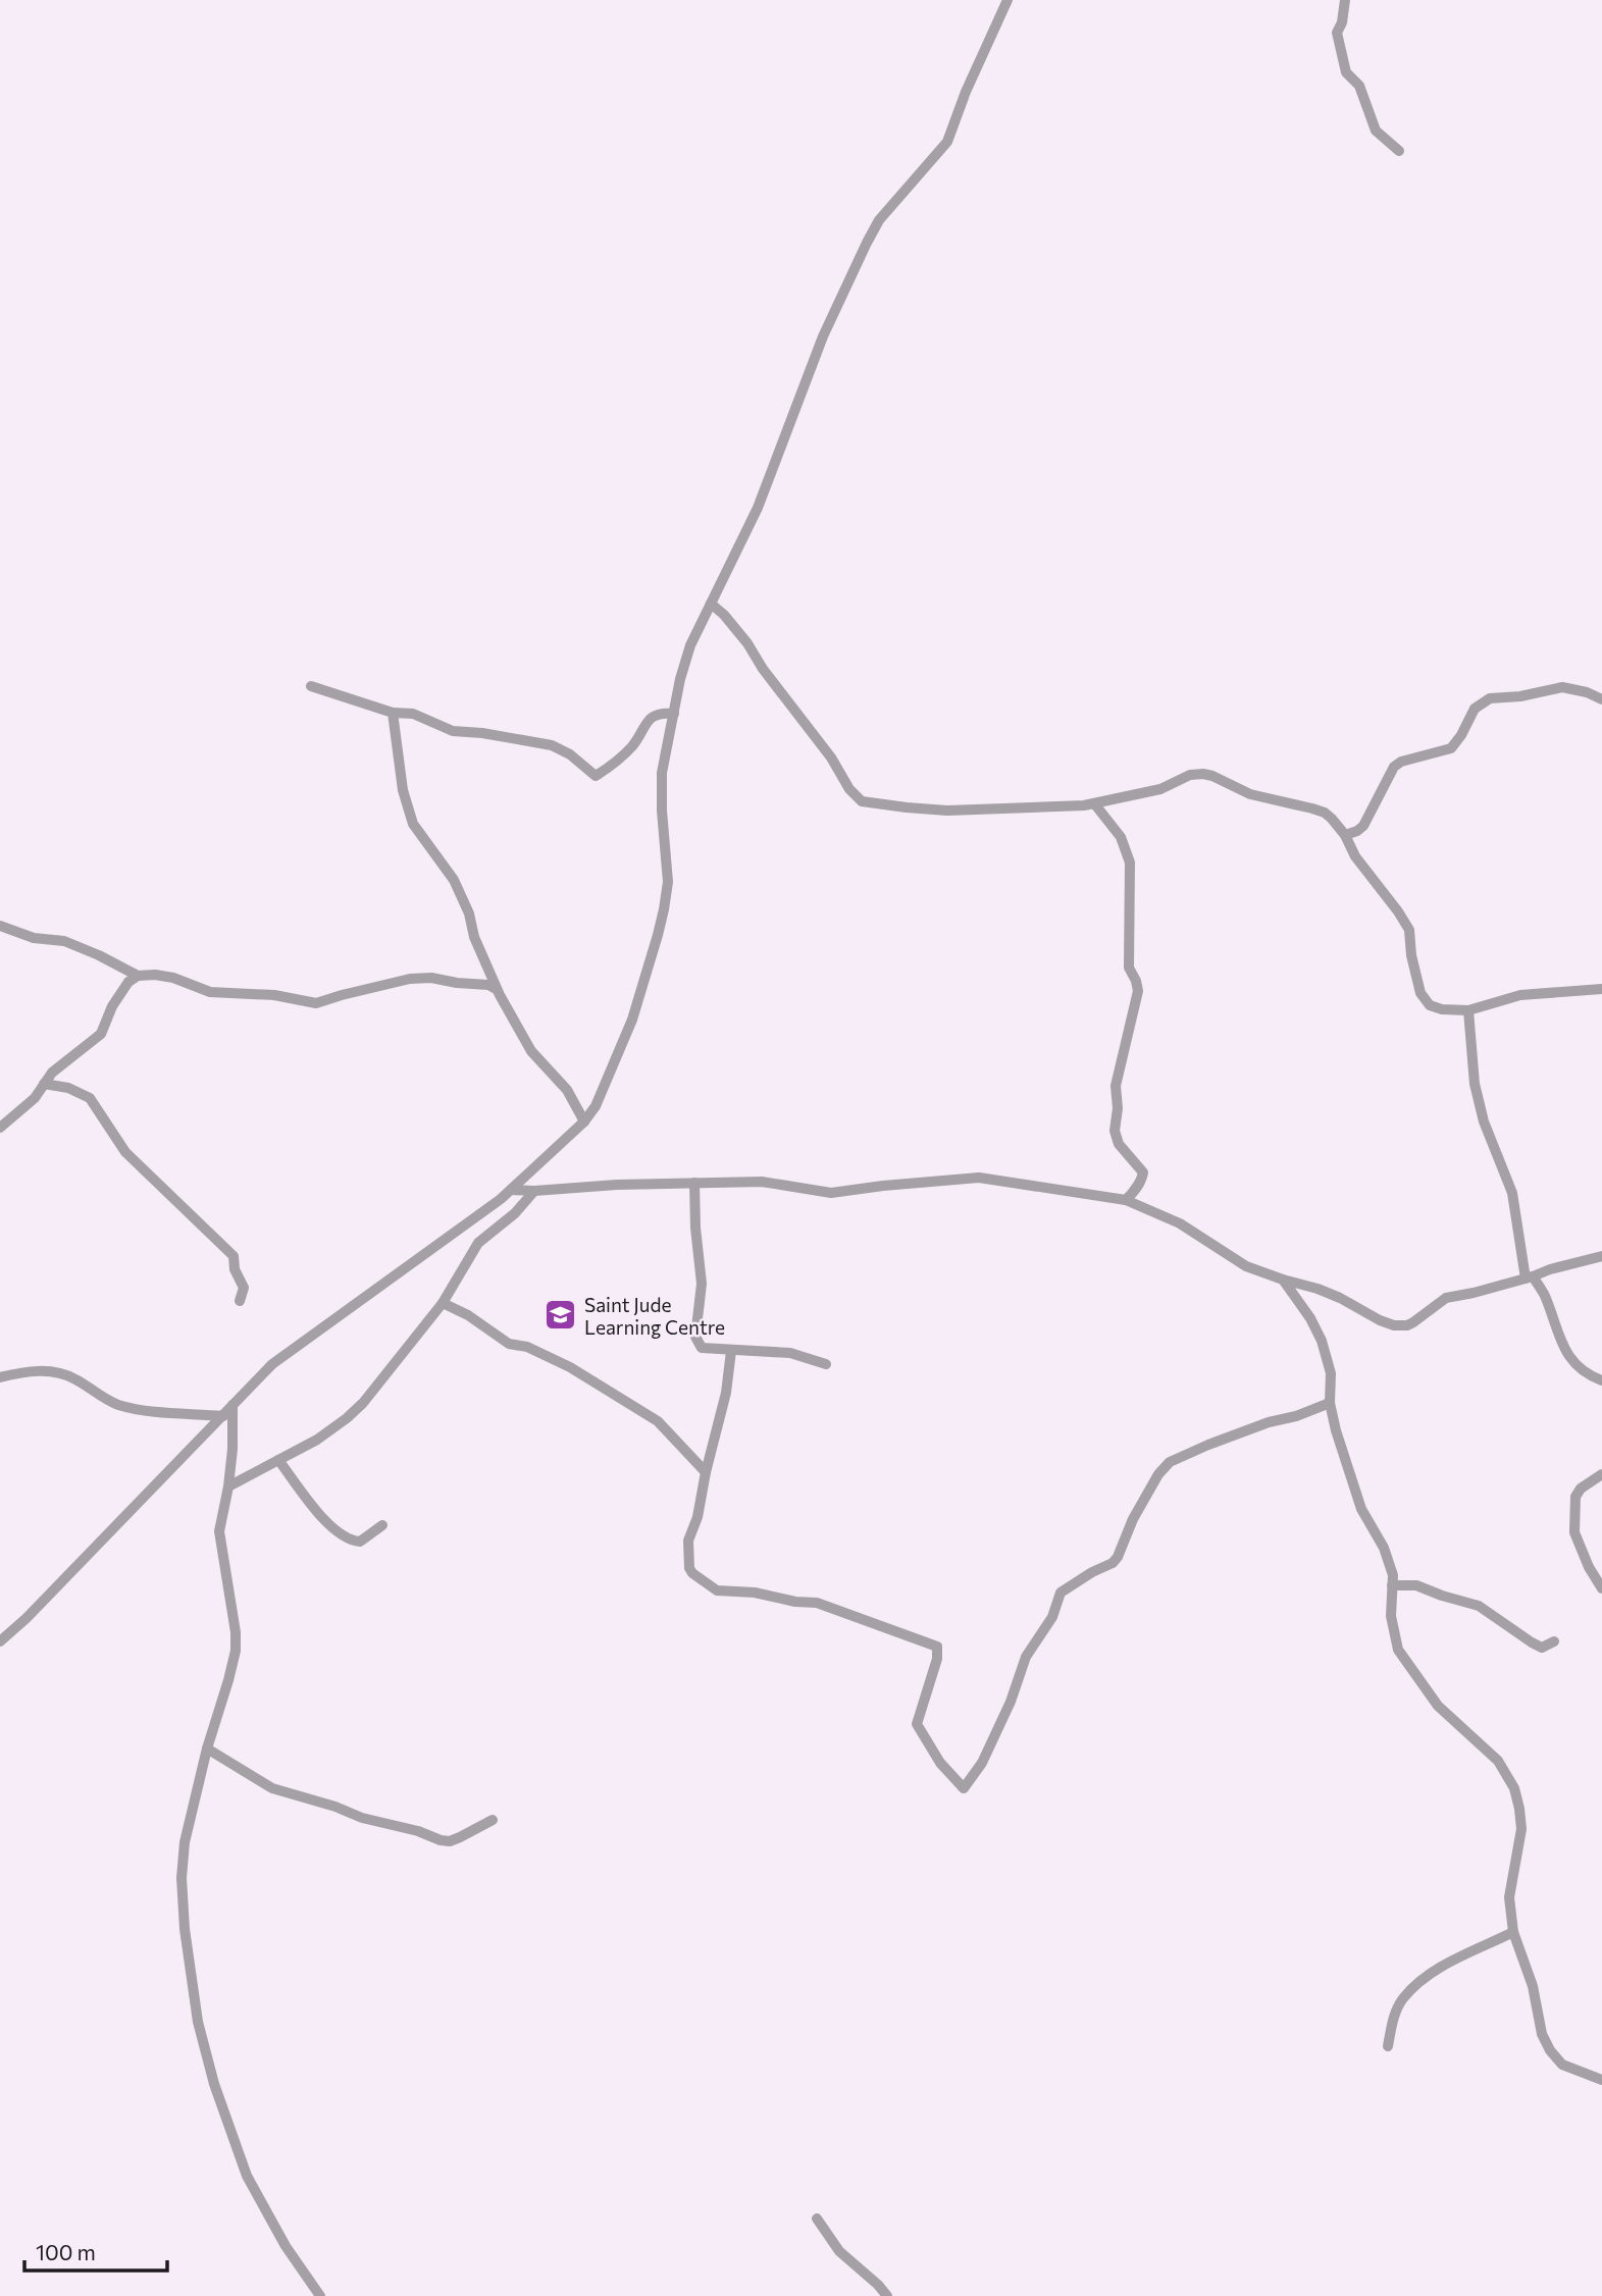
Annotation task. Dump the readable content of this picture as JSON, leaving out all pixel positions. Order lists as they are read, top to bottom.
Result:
{
  "places": {
    "school or university": ["Saint Jude Learning Centre"]
  },
  "scale_bar": "100 m"
}
